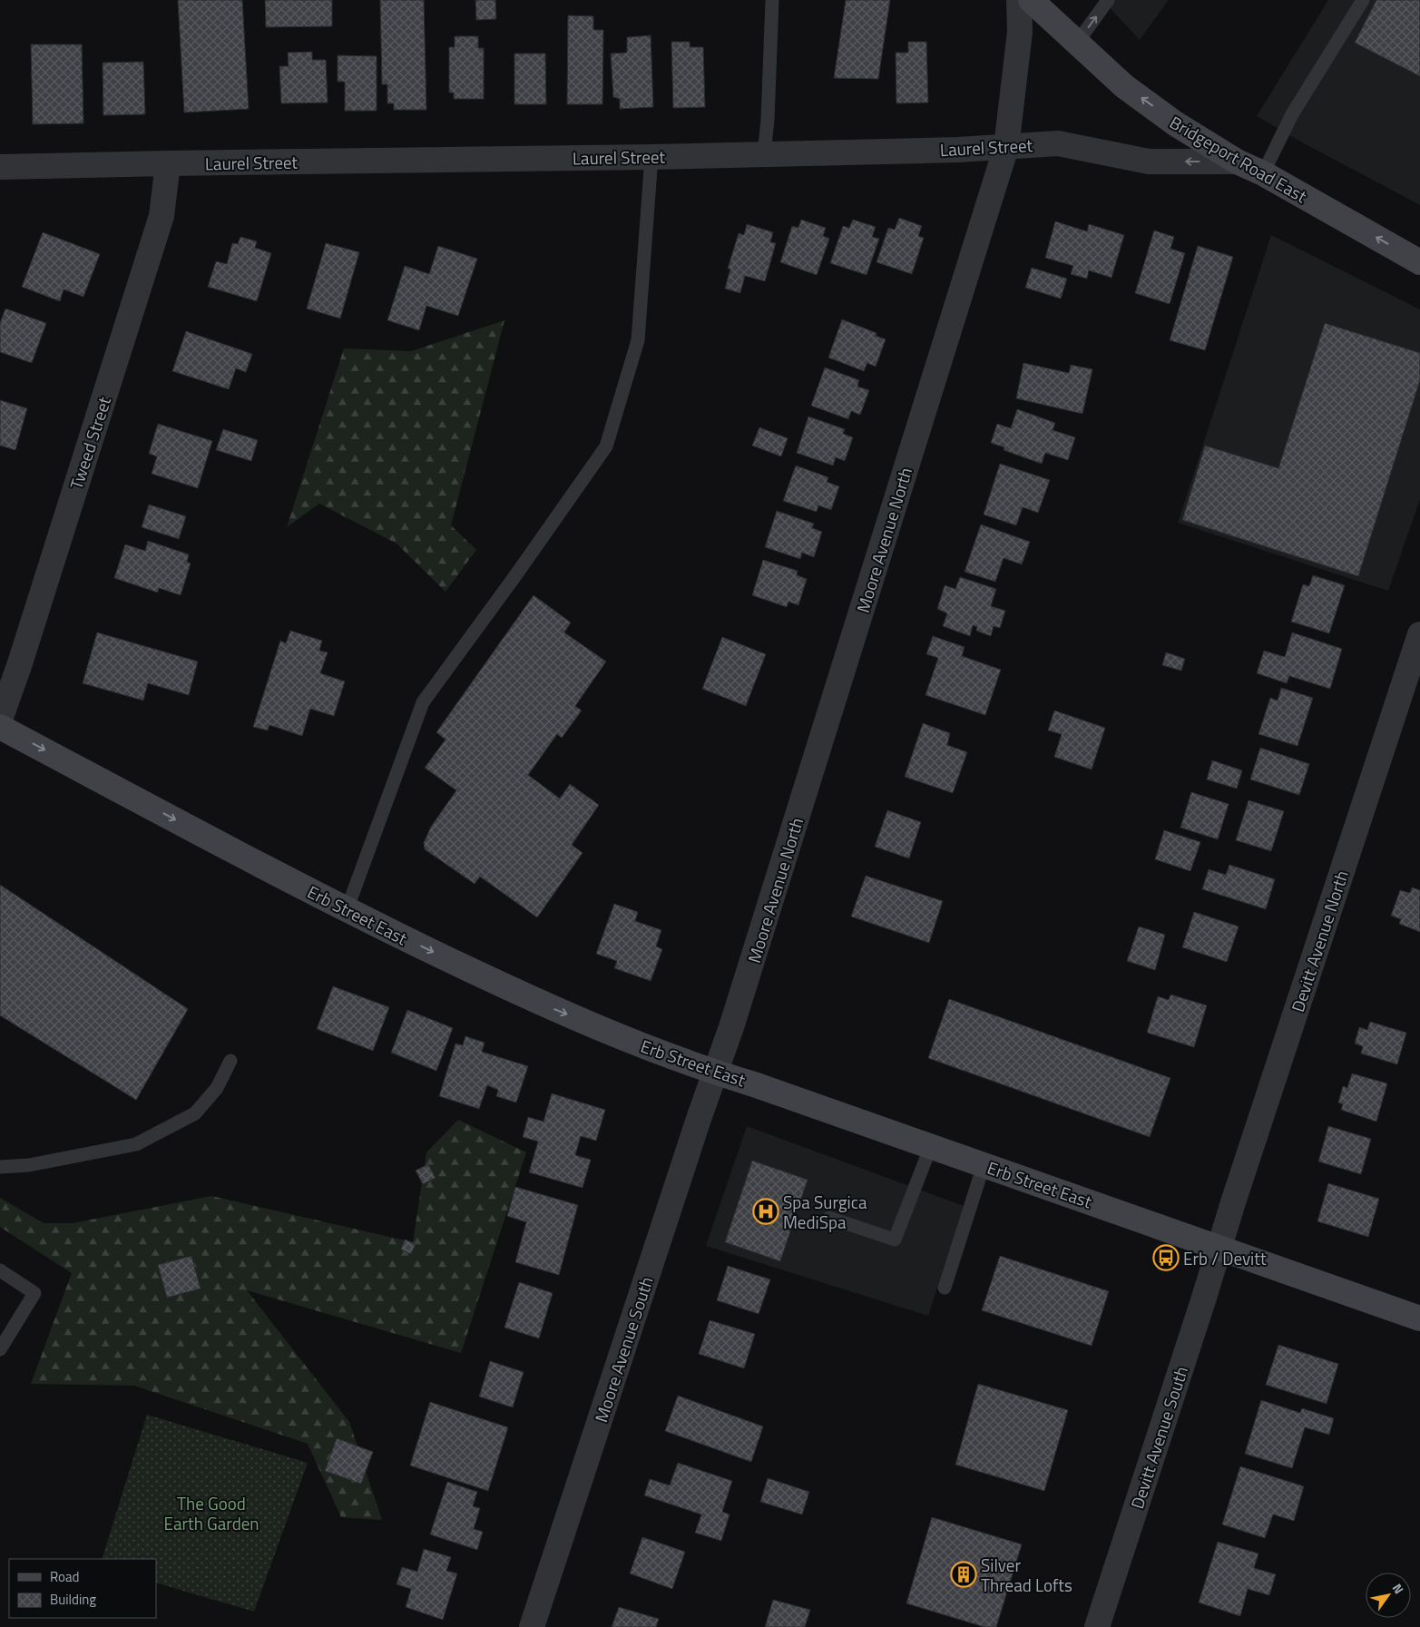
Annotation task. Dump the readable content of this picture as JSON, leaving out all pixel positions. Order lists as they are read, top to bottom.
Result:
{
  "streets": {
    "main road": ["Bridgeport Road East", "Erb Street East"],
    "street": [
      "Laurel Street",
      "Tweed Street",
      "Moore Avenue North",
      "Devitt Avenue North",
      "Moore Avenue South",
      "Devitt Avenue South"
    ]
  },
  "crossings": [
    ["Laurel Street", "Bridgeport Road East"],
    ["Laurel Street", "Tweed Street"],
    ["Laurel Street", "Moore Avenue North"],
    ["Moore Avenue North", "Erb Street East"],
    ["Moore Avenue North", "Moore Avenue South"],
    ["Erb Street East", "Devitt Avenue North"],
    ["Erb Street East", "Moore Avenue South"],
    ["Erb Street East", "Devitt Avenue South"],
    ["Devitt Avenue North", "Devitt Avenue South"]
  ],
  "one_way": ["Bridgeport Road East", "Erb Street East"],
  "parks": ["The Good Earth Garden"],
  "places": {
    "hospital": ["Spa Surgica MediSpa"],
    "bus stop": ["Erb / Devitt"],
    "building": ["Silver Thread Lofts"]
  },
  "legend": ["Road", "Building"],
  "north": "top right"
}
